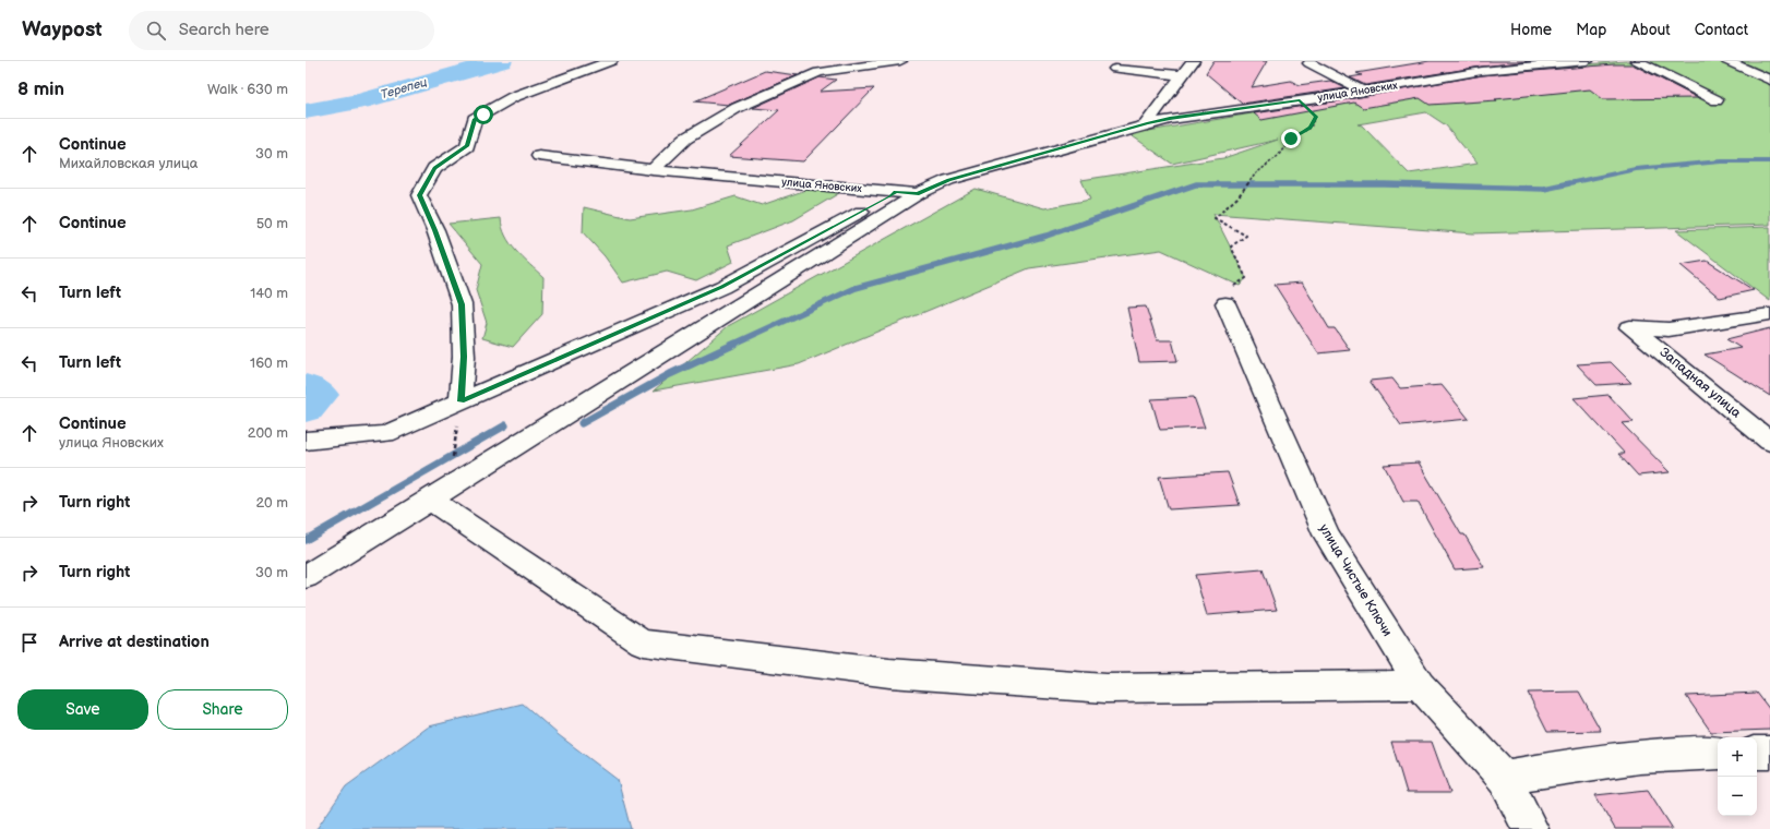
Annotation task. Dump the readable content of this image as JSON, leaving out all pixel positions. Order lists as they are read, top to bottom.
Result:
{
  "streets": {
    "street": ["улица Яновских", "Западная улица", "улица Чистые Ключи"]
  },
  "water": ["Терепец"],
  "page": {
    "header": "Waypost",
    "search": "Search here",
    "nav": [
      "Home",
      "Map",
      "About",
      "Contact"
    ],
    "heading": ["8 min", "Walk · 630 m"],
    "list": [
      ["Continue", "Михайловская улица", "30 m"],
      ["Continue", "50 m"],
      ["Turn left", "140 m"],
      ["Turn left", "160 m"],
      ["Continue", "улица Яновских", "200 m"],
      ["Turn right", "20 m"],
      ["Turn right", "30 m"],
      "Arrive at destination"
    ],
    "buttons": ["Save", "Share"],
    "map_buttons": ["+", "−"]
  }
}
